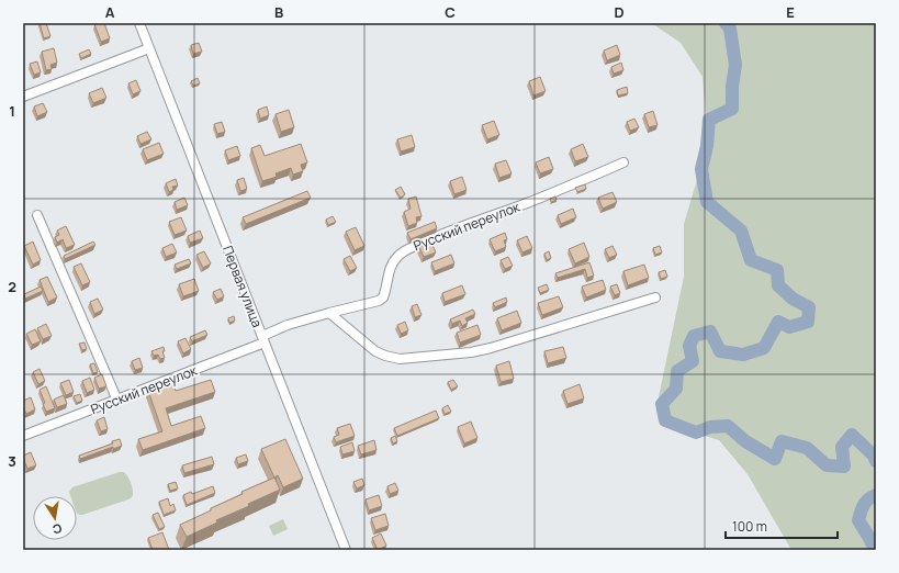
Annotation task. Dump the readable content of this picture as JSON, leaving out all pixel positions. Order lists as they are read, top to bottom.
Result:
{
  "streets": {
    "street": ["Русский переулок", "Первая улица"]
  },
  "crossings": [
    ["Русский переулок", "Первая улица"]
  ],
  "scale_bar": "100 m",
  "north": "bottom",
  "grid": {
    "columns": [
      "A",
      "B",
      "C",
      "D",
      "E"
    ],
    "rows": ["1", "2", "3"]
  }
}
